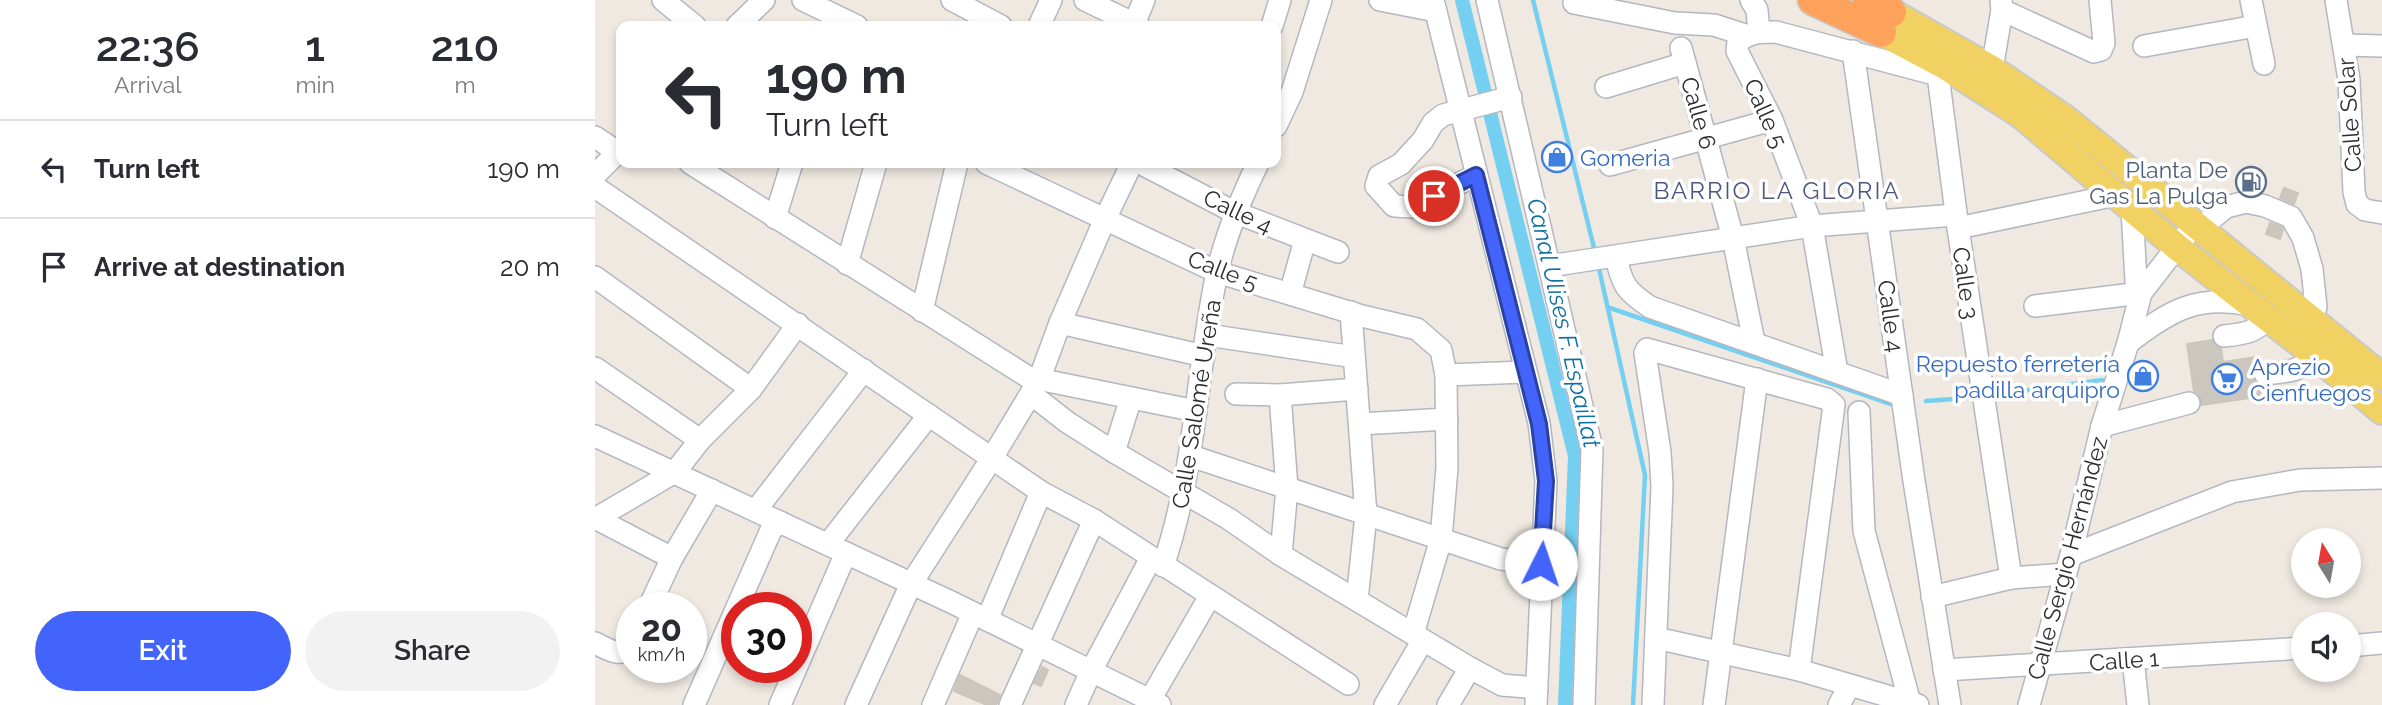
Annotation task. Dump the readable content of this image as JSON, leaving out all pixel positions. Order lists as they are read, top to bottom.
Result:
{
  "streets": {
    "street": [
      "Calle 6",
      "Calle 5",
      "Calle Solar",
      "Calle 4",
      "Calle 3",
      "Calle Salomé Ureña",
      "Calle Sergio Hernández",
      "Calle 1"
    ]
  },
  "crossings": [
    ["Calle 5", "Calle Salomé Ureña"],
    ["Calle 4", "Calle Salomé Ureña"],
    ["Calle 4", "Calle 1"],
    ["Calle Sergio Hernández", "Calle 1"]
  ],
  "districts": ["BARRIO LA GLORIA"],
  "water": ["Canal Ulises F. Espaillat"],
  "places": {
    "shop": ["Gomeria", "Repuesto ferretería padilla arquipro"],
    "fuel station": ["Planta De Gas La Pulga"],
    "supermarket": ["Aprezio Cienfuegos"]
  },
  "north": "top",
  "page": {
    "eta": [
      "22:36",
      "Arrival",
      "1",
      "min",
      "210",
      "m"
    ],
    "turn": ["190 m", "Turn left"],
    "list": [
      {
        "name": "Turn left",
        "value": "190 m"
      },
      {
        "name": "Arrive at destination",
        "value": "20 m"
      }
    ],
    "speed": "20 km/h",
    "limit": "30",
    "buttons": ["Exit", "Share"]
  }
}
